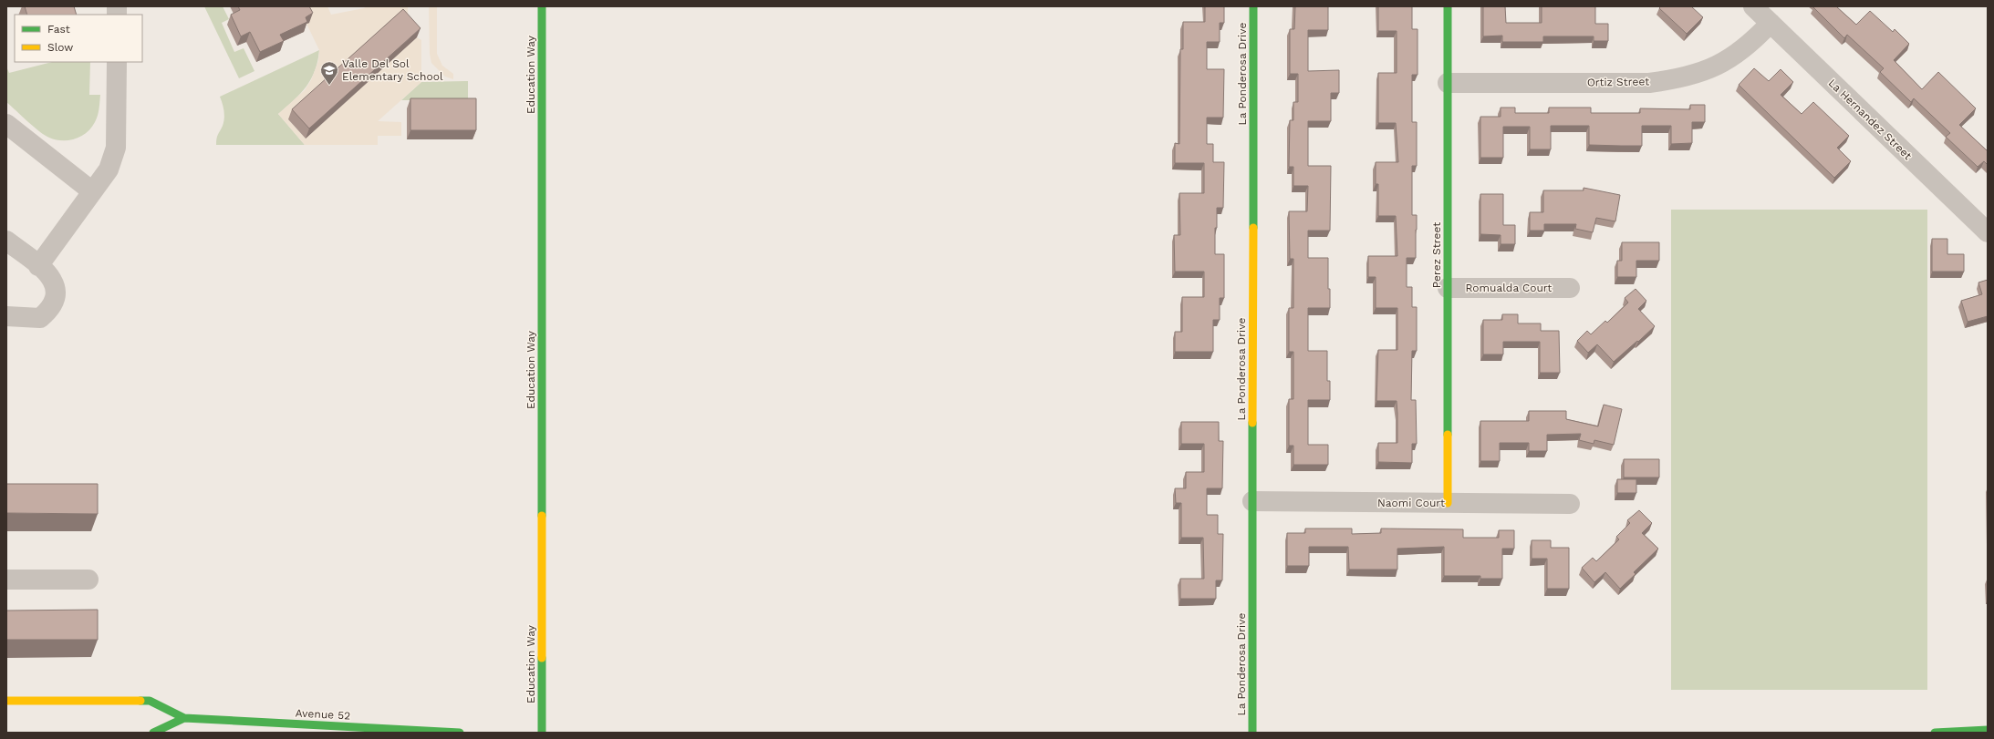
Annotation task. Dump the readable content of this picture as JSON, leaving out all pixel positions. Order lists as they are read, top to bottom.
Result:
{
  "streets": {
    "street": [
      "La Ponderosa Drive",
      "Education Way",
      "Ortiz Street",
      "La Hernandez Street",
      "Perez Street",
      "Romualda Court",
      "Naomi Court",
      "Avenue 52"
    ]
  },
  "crossings": [
    ["La Ponderosa Drive", "Naomi Court"],
    ["Ortiz Street", "La Hernandez Street"],
    ["Ortiz Street", "Perez Street"],
    ["Perez Street", "Romualda Court"],
    ["Perez Street", "Naomi Court"]
  ],
  "places": {
    "school or university": ["Valle Del Sol Elementary School"]
  },
  "legend": ["Fast", "Slow"]
}
